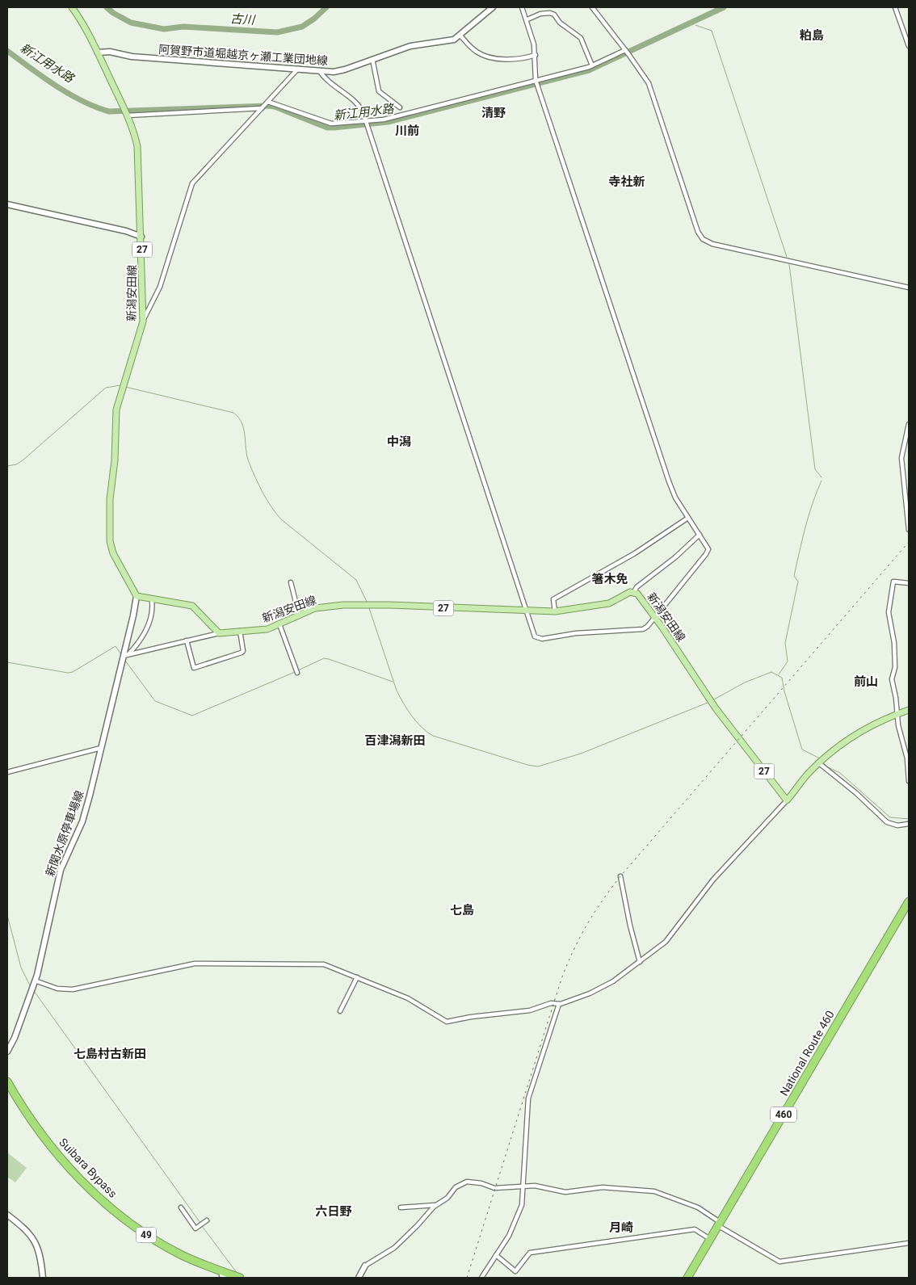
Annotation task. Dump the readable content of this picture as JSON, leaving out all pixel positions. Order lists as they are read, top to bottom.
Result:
{
  "streets": {
    "highway": [
      "National Route 460",
      "460",
      "Suibara Bypass",
      "49"
    ],
    "main road": ["27", "新潟安田線"],
    "street": ["阿賀野市道堀越京ヶ瀬工業団地線", "新関水原停車場線"]
  },
  "crossings": [
    ["阿賀野市道堀越京ヶ瀬工業団地線", "新潟安田線"],
    ["新潟安田線", "新関水原停車場線"]
  ],
  "districts": [
    "粕島",
    "清野",
    "川前",
    "寺社新",
    "中潟",
    "箸木免",
    "前山",
    "百津潟新田",
    "七島",
    "七島村古新田",
    "六日野",
    "月崎"
  ],
  "water": ["古川", "新江用水路"]
}
